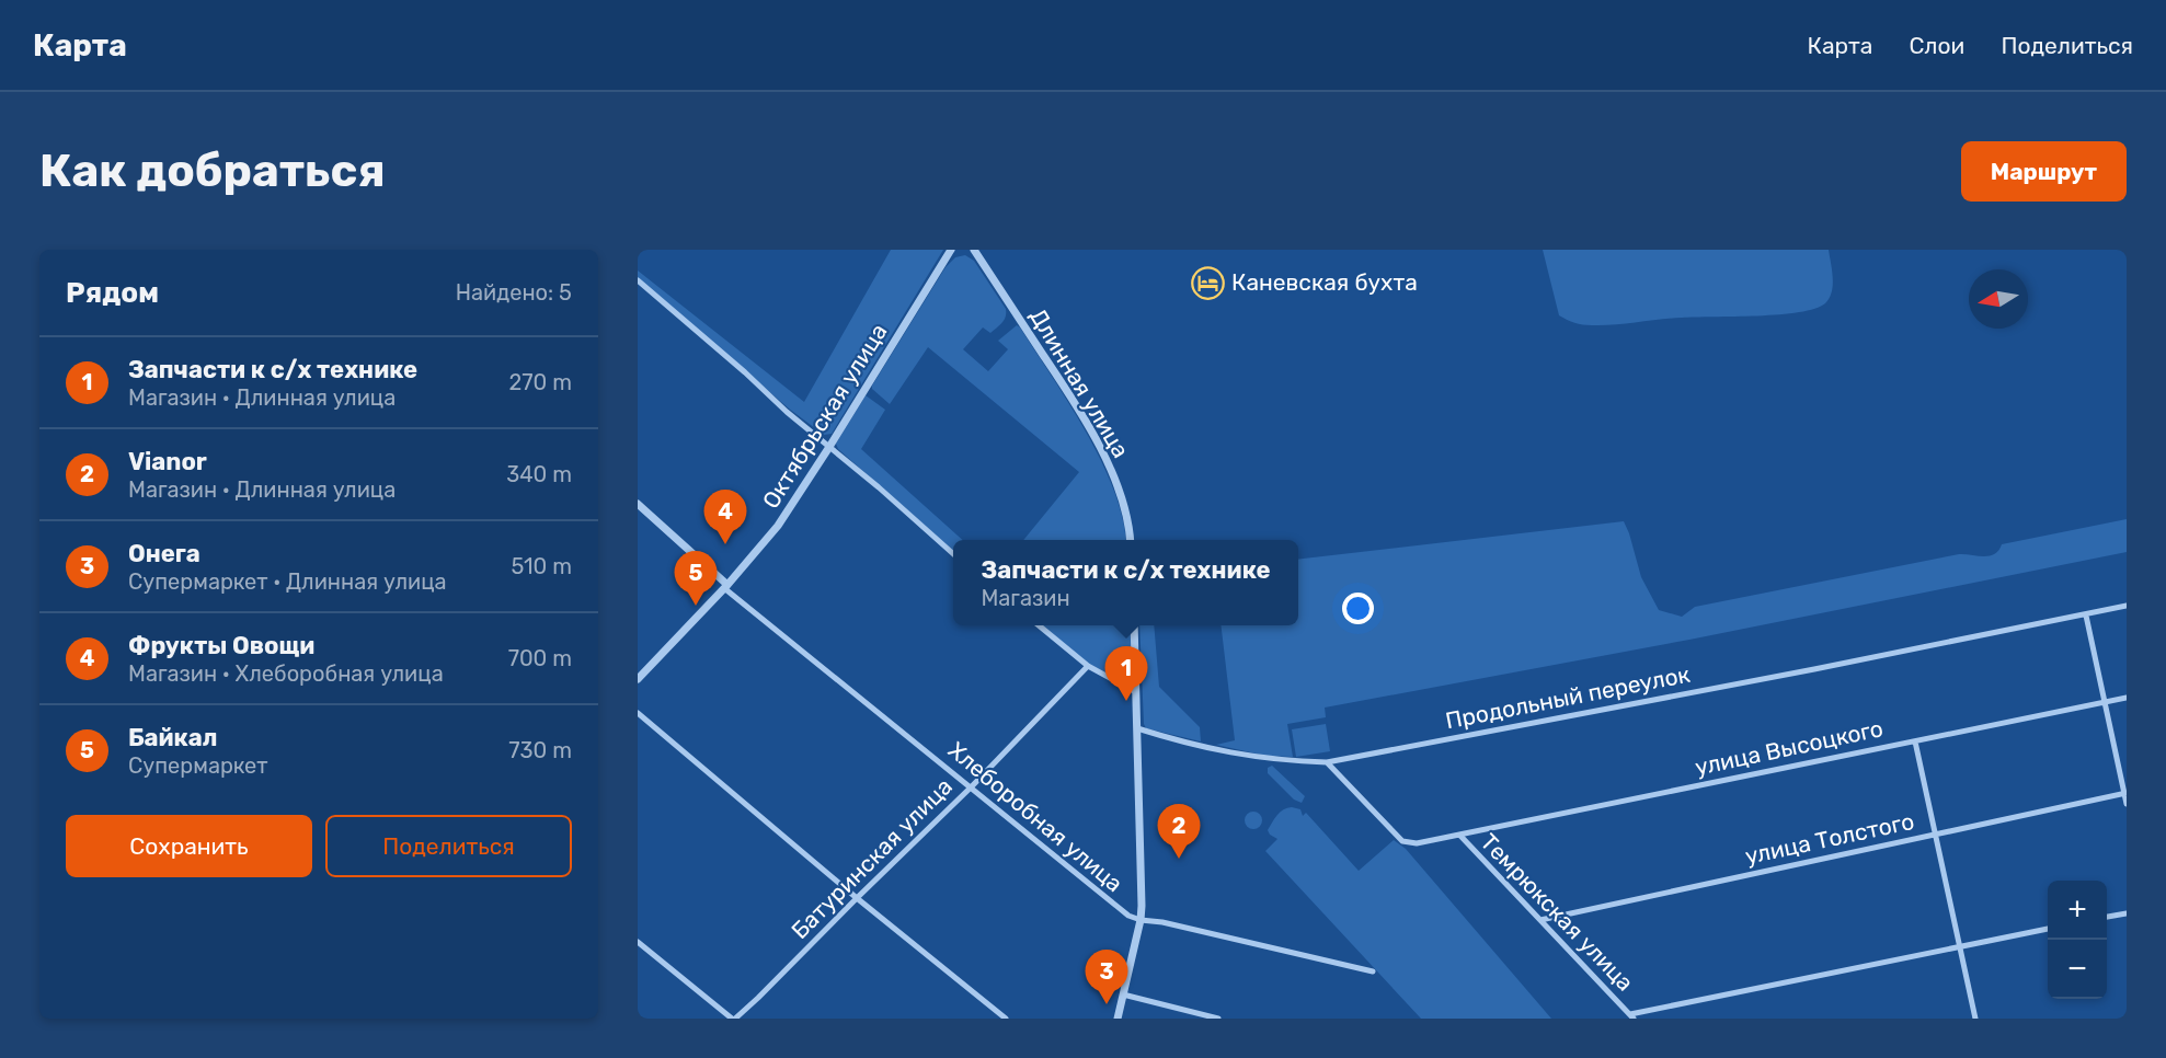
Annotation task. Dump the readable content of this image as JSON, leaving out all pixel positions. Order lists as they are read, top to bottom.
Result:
{
  "streets": {
    "street": [
      "Длинная улица",
      "Октябрьская улица",
      "Продольный переулок",
      "улица Высоцкого",
      "Хлеборобная улица",
      "улица Толстого",
      "Батуринская улица",
      "Темрюкская улица"
    ]
  },
  "crossings": [
    ["Октябрьская улица", "Хлеборобная улица"],
    ["Продольный переулок", "Темрюкская улица"],
    ["улица Высоцкого", "Темрюкская улица"],
    ["Хлеборобная улица", "Батуринская улица"],
    ["улица Толстого", "Темрюкская улица"]
  ],
  "places": {
    "hotel": ["Каневская бухта"]
  },
  "north": "left",
  "page": {
    "header": "Карта",
    "nav": ["Карта", "Слои", "Поделиться"],
    "buttons": [
      "Маршрут",
      ["Сохранить", "Поделиться"]
    ],
    "title": "Как добраться",
    "heading": ["Рядом", "Найдено: 5"],
    "list": [
      {
        "mark": "1",
        "name": "Запчасти к с/х технике",
        "note": "Магазин · Длинная улица",
        "value": "270 m"
      },
      {
        "mark": "2",
        "name": "Vianor",
        "note": "Магазин · Длинная улица",
        "value": "340 m"
      },
      {
        "mark": "3",
        "name": "Онега",
        "note": "Супермаркет · Длинная улица",
        "value": "510 m"
      },
      {
        "mark": "4",
        "name": "Фрукты Овощи",
        "note": "Магазин · Хлеборобная улица",
        "value": "700 m"
      },
      {
        "mark": "5",
        "name": "Байкал",
        "note": "Супермаркет",
        "value": "730 m"
      }
    ],
    "pins": [
      "4",
      "5",
      "1",
      "2",
      "3"
    ],
    "popup": ["Запчасти к с/х технике", "Магазин"],
    "map_buttons": ["+", "−"]
  }
}
